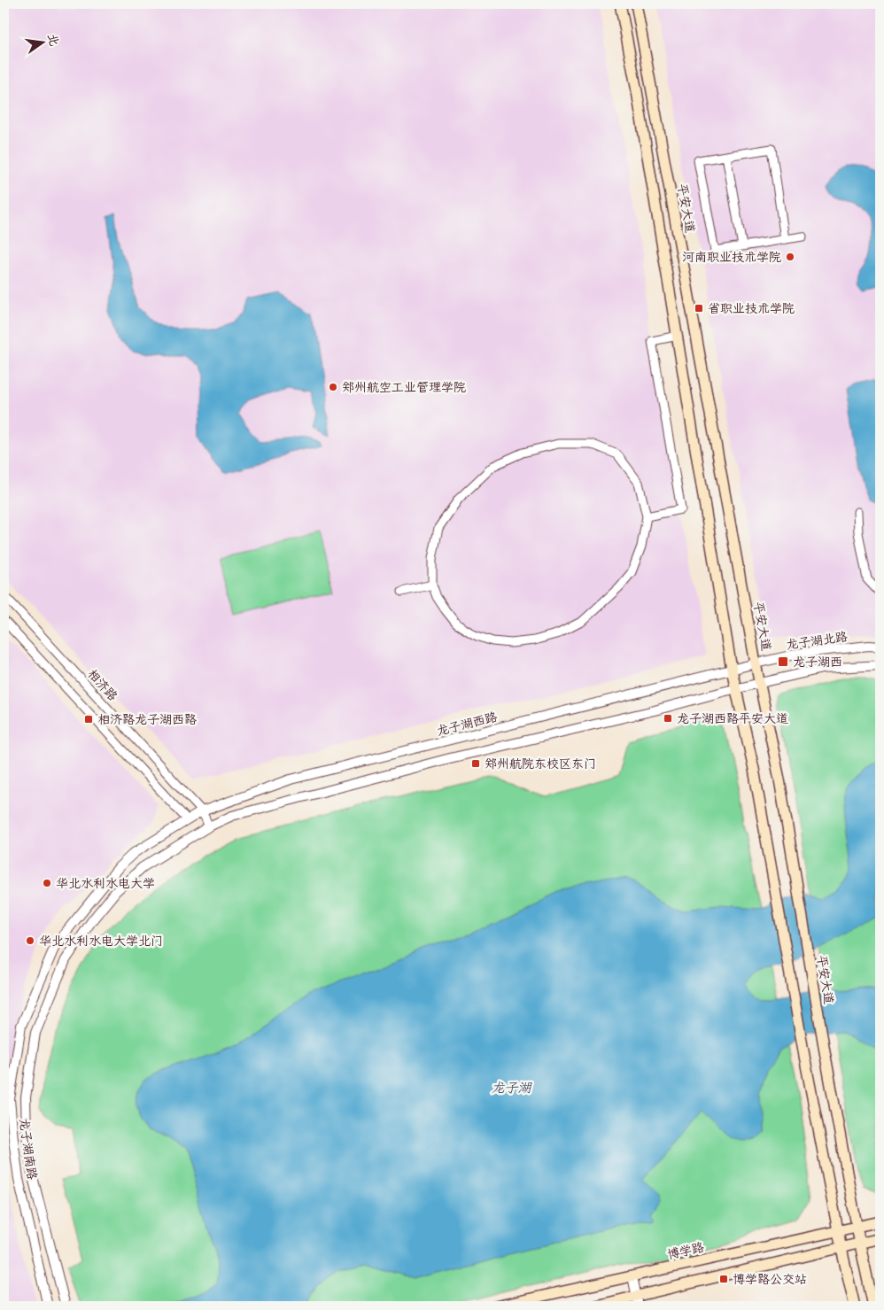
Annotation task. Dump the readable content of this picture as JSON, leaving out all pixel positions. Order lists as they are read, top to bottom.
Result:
{
  "streets": {
    "main road": ["平安大道", "博学路"],
    "street": [
      "龙子湖北路",
      "相济路",
      "龙子湖西路",
      "龙子湖南路"
    ]
  },
  "crossings": [
    ["平安大道", "龙子湖北路"],
    ["平安大道", "龙子湖西路"],
    ["平安大道", "博学路"],
    ["龙子湖北路", "龙子湖西路"],
    ["相济路", "龙子湖西路"],
    ["相济路", "龙子湖南路"],
    ["龙子湖西路", "龙子湖南路"]
  ],
  "water": ["龙子湖"],
  "places": {
    "other": [
      "河南职业技术学院",
      "郑州航空工业管理学院",
      "华北水利水电大学",
      "华北水利水电大学北门"
    ],
    "transit": [
      "省职业技术学院",
      "龙子湖西",
      "龙子湖西路平安大道",
      "相济路龙子湖西路",
      "郑州航院东校区东门",
      "博学路公交站"
    ]
  },
  "north": "right"
}
